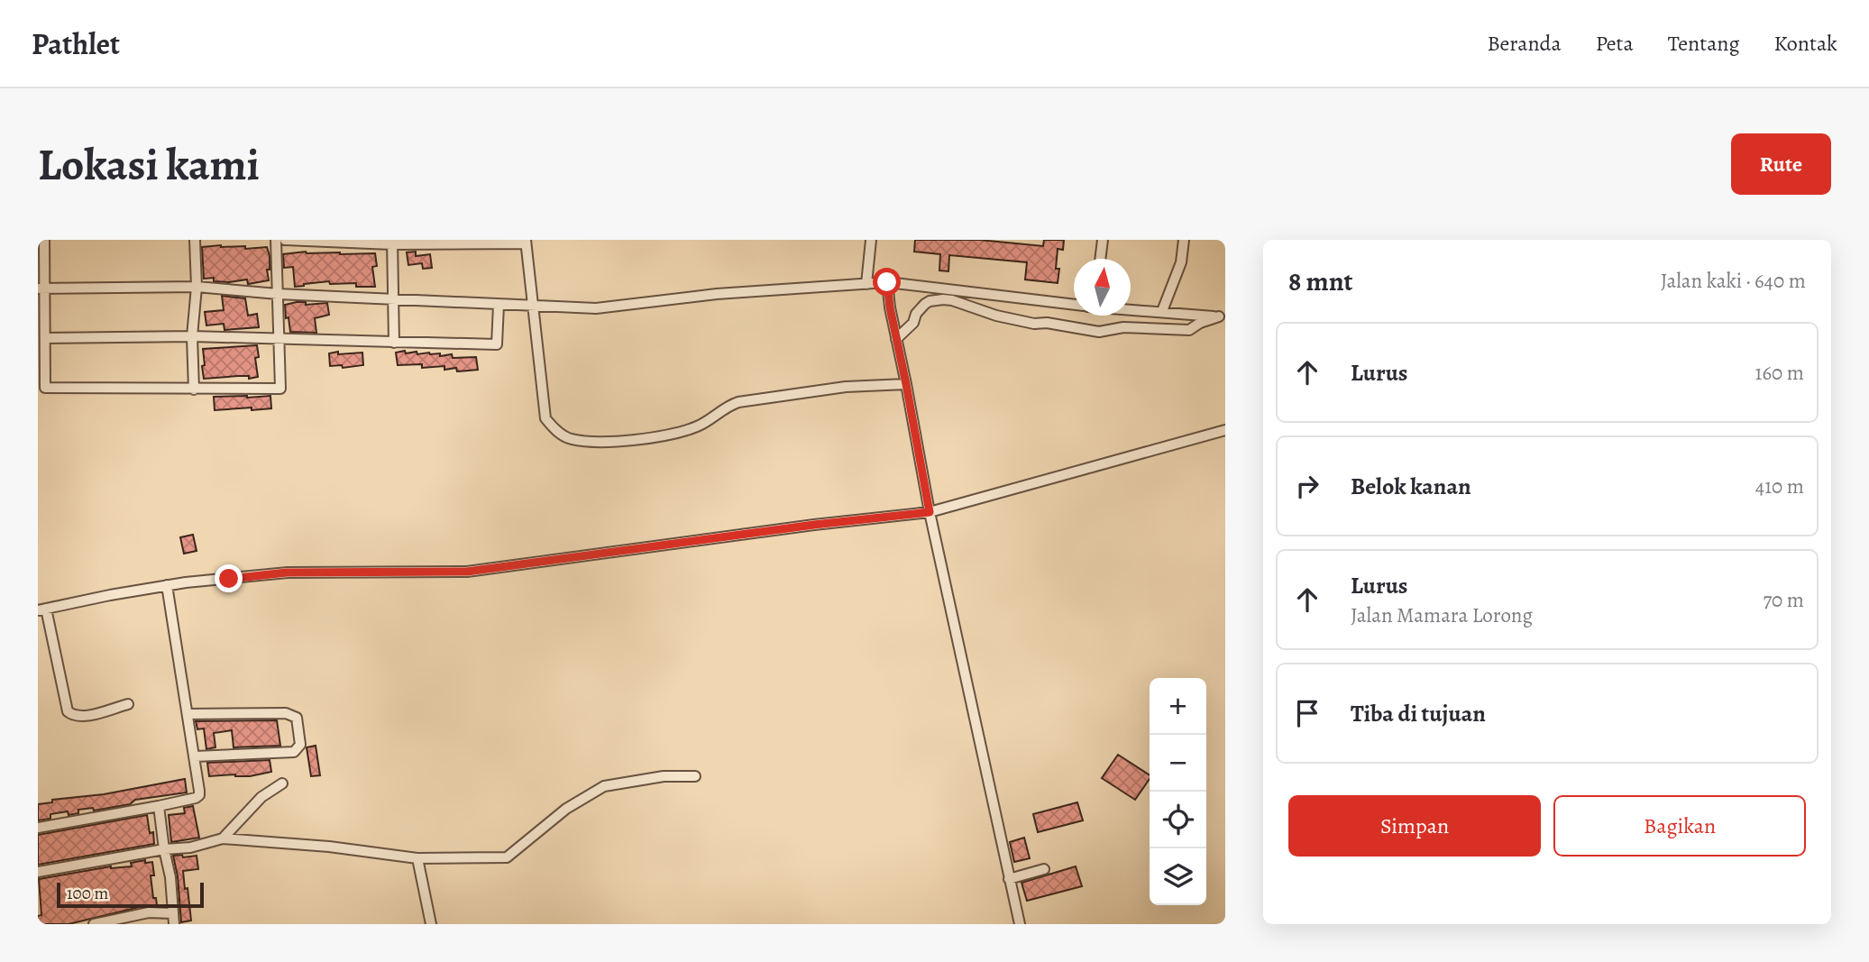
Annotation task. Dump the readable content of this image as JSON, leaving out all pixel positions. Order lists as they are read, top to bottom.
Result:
{
  "scale_bar": "100 m",
  "north": "top",
  "page": {
    "header": "Pathlet",
    "nav": [
      "Beranda",
      "Peta",
      "Tentang",
      "Kontak"
    ],
    "buttons": [
      "Rute",
      ["Simpan", "Bagikan"]
    ],
    "title": "Lokasi kami",
    "heading": ["8 mnt", "Jalan kaki · 640 m"],
    "list": [
      ["Lurus", "160 m"],
      ["Belok kanan", "410 m"],
      ["Lurus", "Jalan Mamara Lorong", "70 m"],
      "Tiba di tujuan"
    ],
    "map_buttons": ["+", "−"],
    "scale": "100 m"
  }
}
